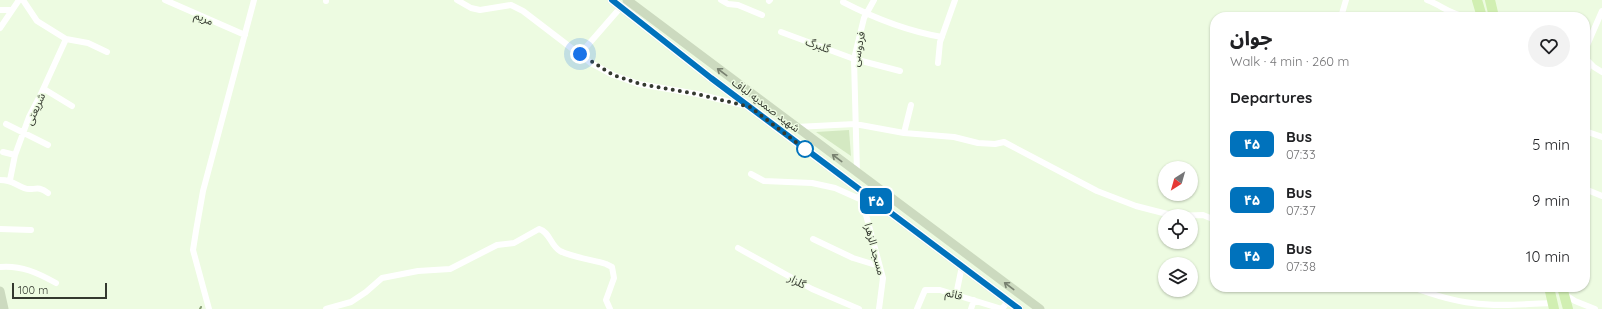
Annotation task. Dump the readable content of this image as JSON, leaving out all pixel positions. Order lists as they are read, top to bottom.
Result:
{
  "streets": {
    "main road": ["شهید صمدیه لباف"],
    "street": [
      "مریم",
      "گلبرگ",
      "فردوسی",
      "شریعتی",
      "مسجد الزهرا",
      "گلزار",
      "قائم"
    ]
  },
  "crossings": [
    ["گلبرگ", "فردوسی"],
    ["فردوسی", "شهید صمدیه لباف"],
    ["شهید صمدیه لباف", "مسجد الزهرا"]
  ],
  "lines": ["bus line ۴۵"],
  "scale_bar": "100 m",
  "north": "bottom left",
  "page": {
    "on_map": "۴۵",
    "heading": [
      ["جوان", "Walk · 4 min · 260 m"],
      "Departures"
    ],
    "list": [
      {
        "mark": "۴۵",
        "name": "Bus",
        "note": "07:33",
        "value": "5 min"
      },
      {
        "mark": "۴۵",
        "name": "Bus",
        "note": "07:37",
        "value": "9 min"
      },
      {
        "mark": "۴۵",
        "name": "Bus",
        "note": "07:38",
        "value": "10 min"
      }
    ],
    "scale": "100 m"
  }
}
